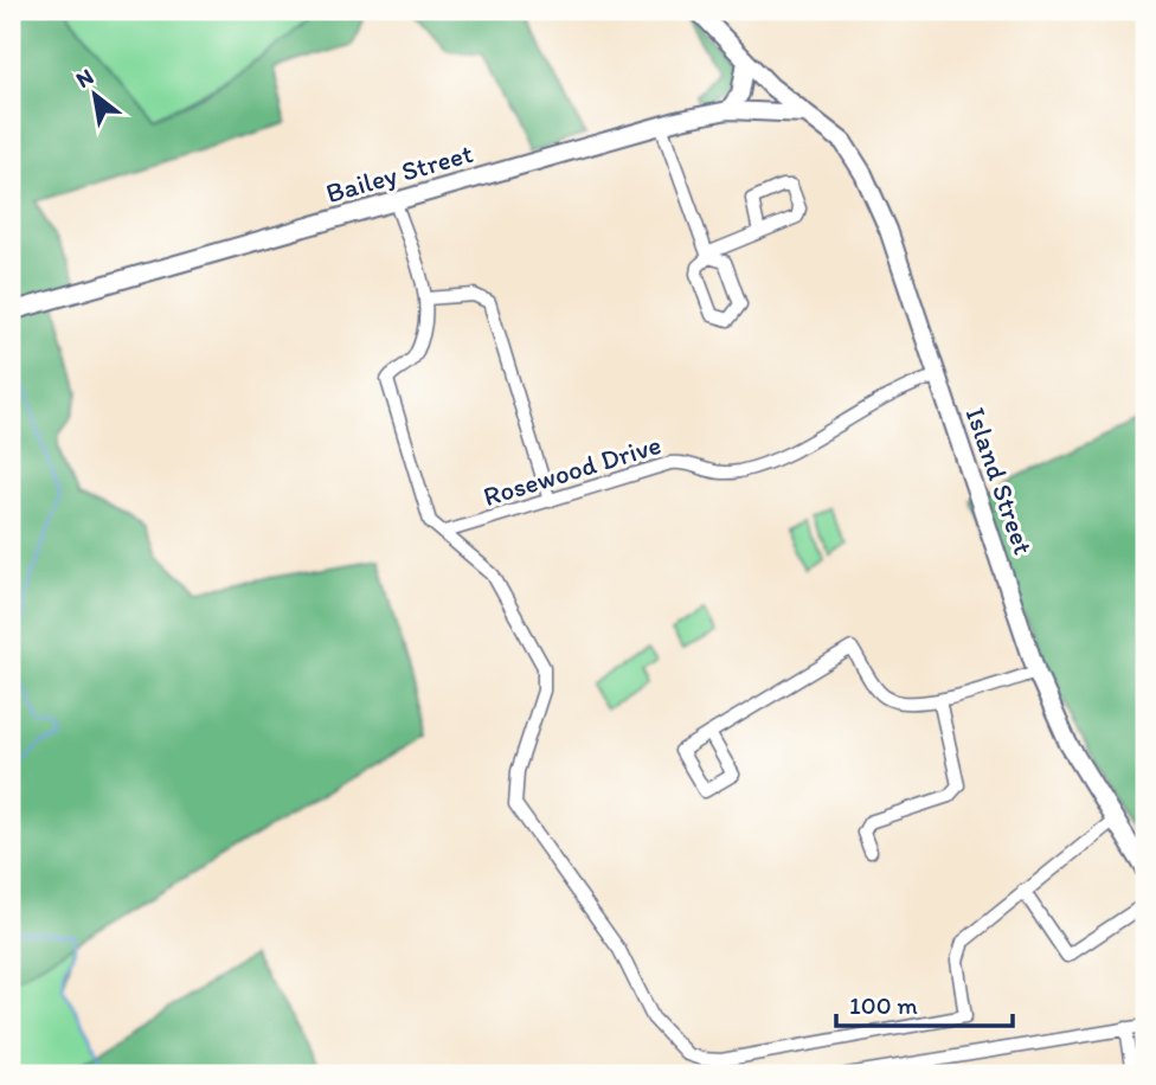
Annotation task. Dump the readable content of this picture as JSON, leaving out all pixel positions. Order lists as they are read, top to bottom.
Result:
{
  "streets": {
    "street": ["Bailey Street", "Rosewood Drive", "Island Street"]
  },
  "crossings": [
    ["Bailey Street", "Island Street"],
    ["Rosewood Drive", "Island Street"]
  ],
  "scale_bar": "100 m",
  "north": "top left"
}
